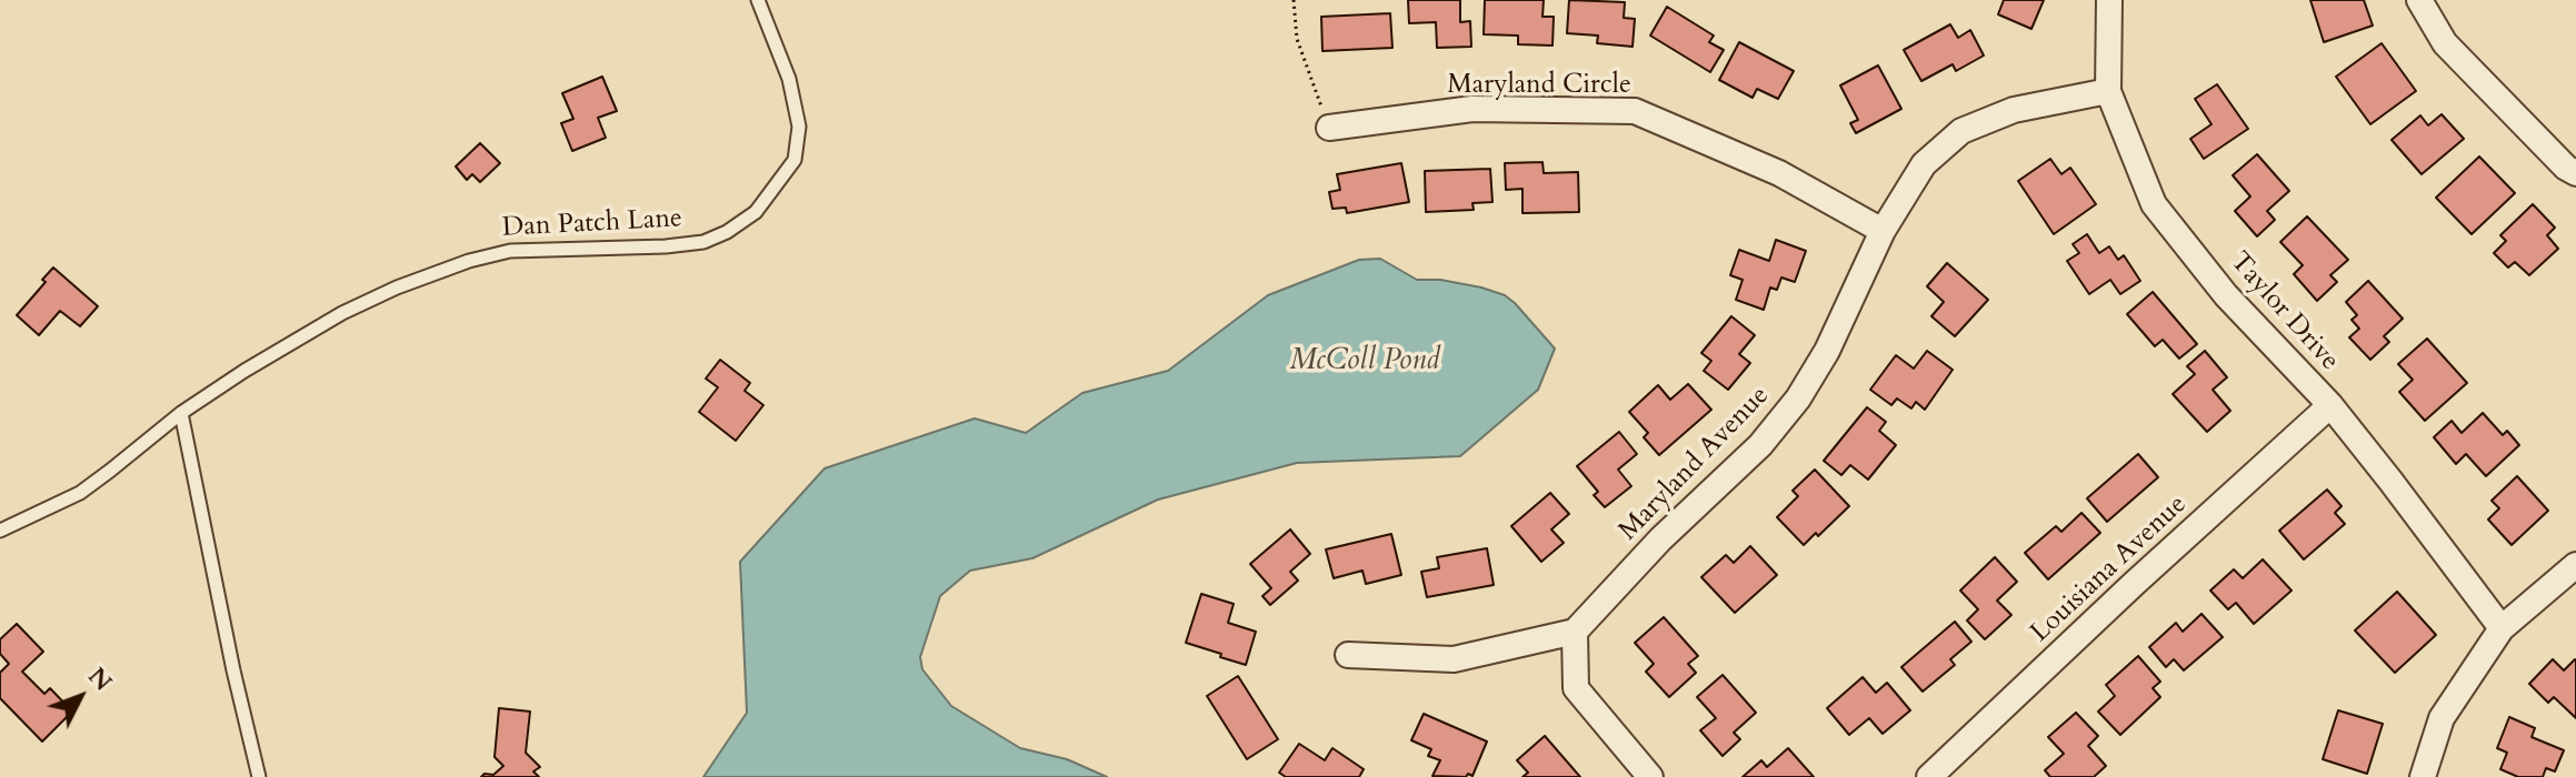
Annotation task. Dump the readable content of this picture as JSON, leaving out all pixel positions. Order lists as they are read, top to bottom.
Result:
{
  "streets": {
    "street": [
      "Maryland Circle",
      "Taylor Drive",
      "Maryland Avenue",
      "Louisiana Avenue"
    ],
    "lane": ["Dan Patch Lane"]
  },
  "crossings": [
    ["Maryland Circle", "Maryland Avenue"],
    ["Taylor Drive", "Maryland Avenue"],
    ["Taylor Drive", "Louisiana Avenue"]
  ],
  "water": ["McColl Pond"],
  "north": "top right"
}
